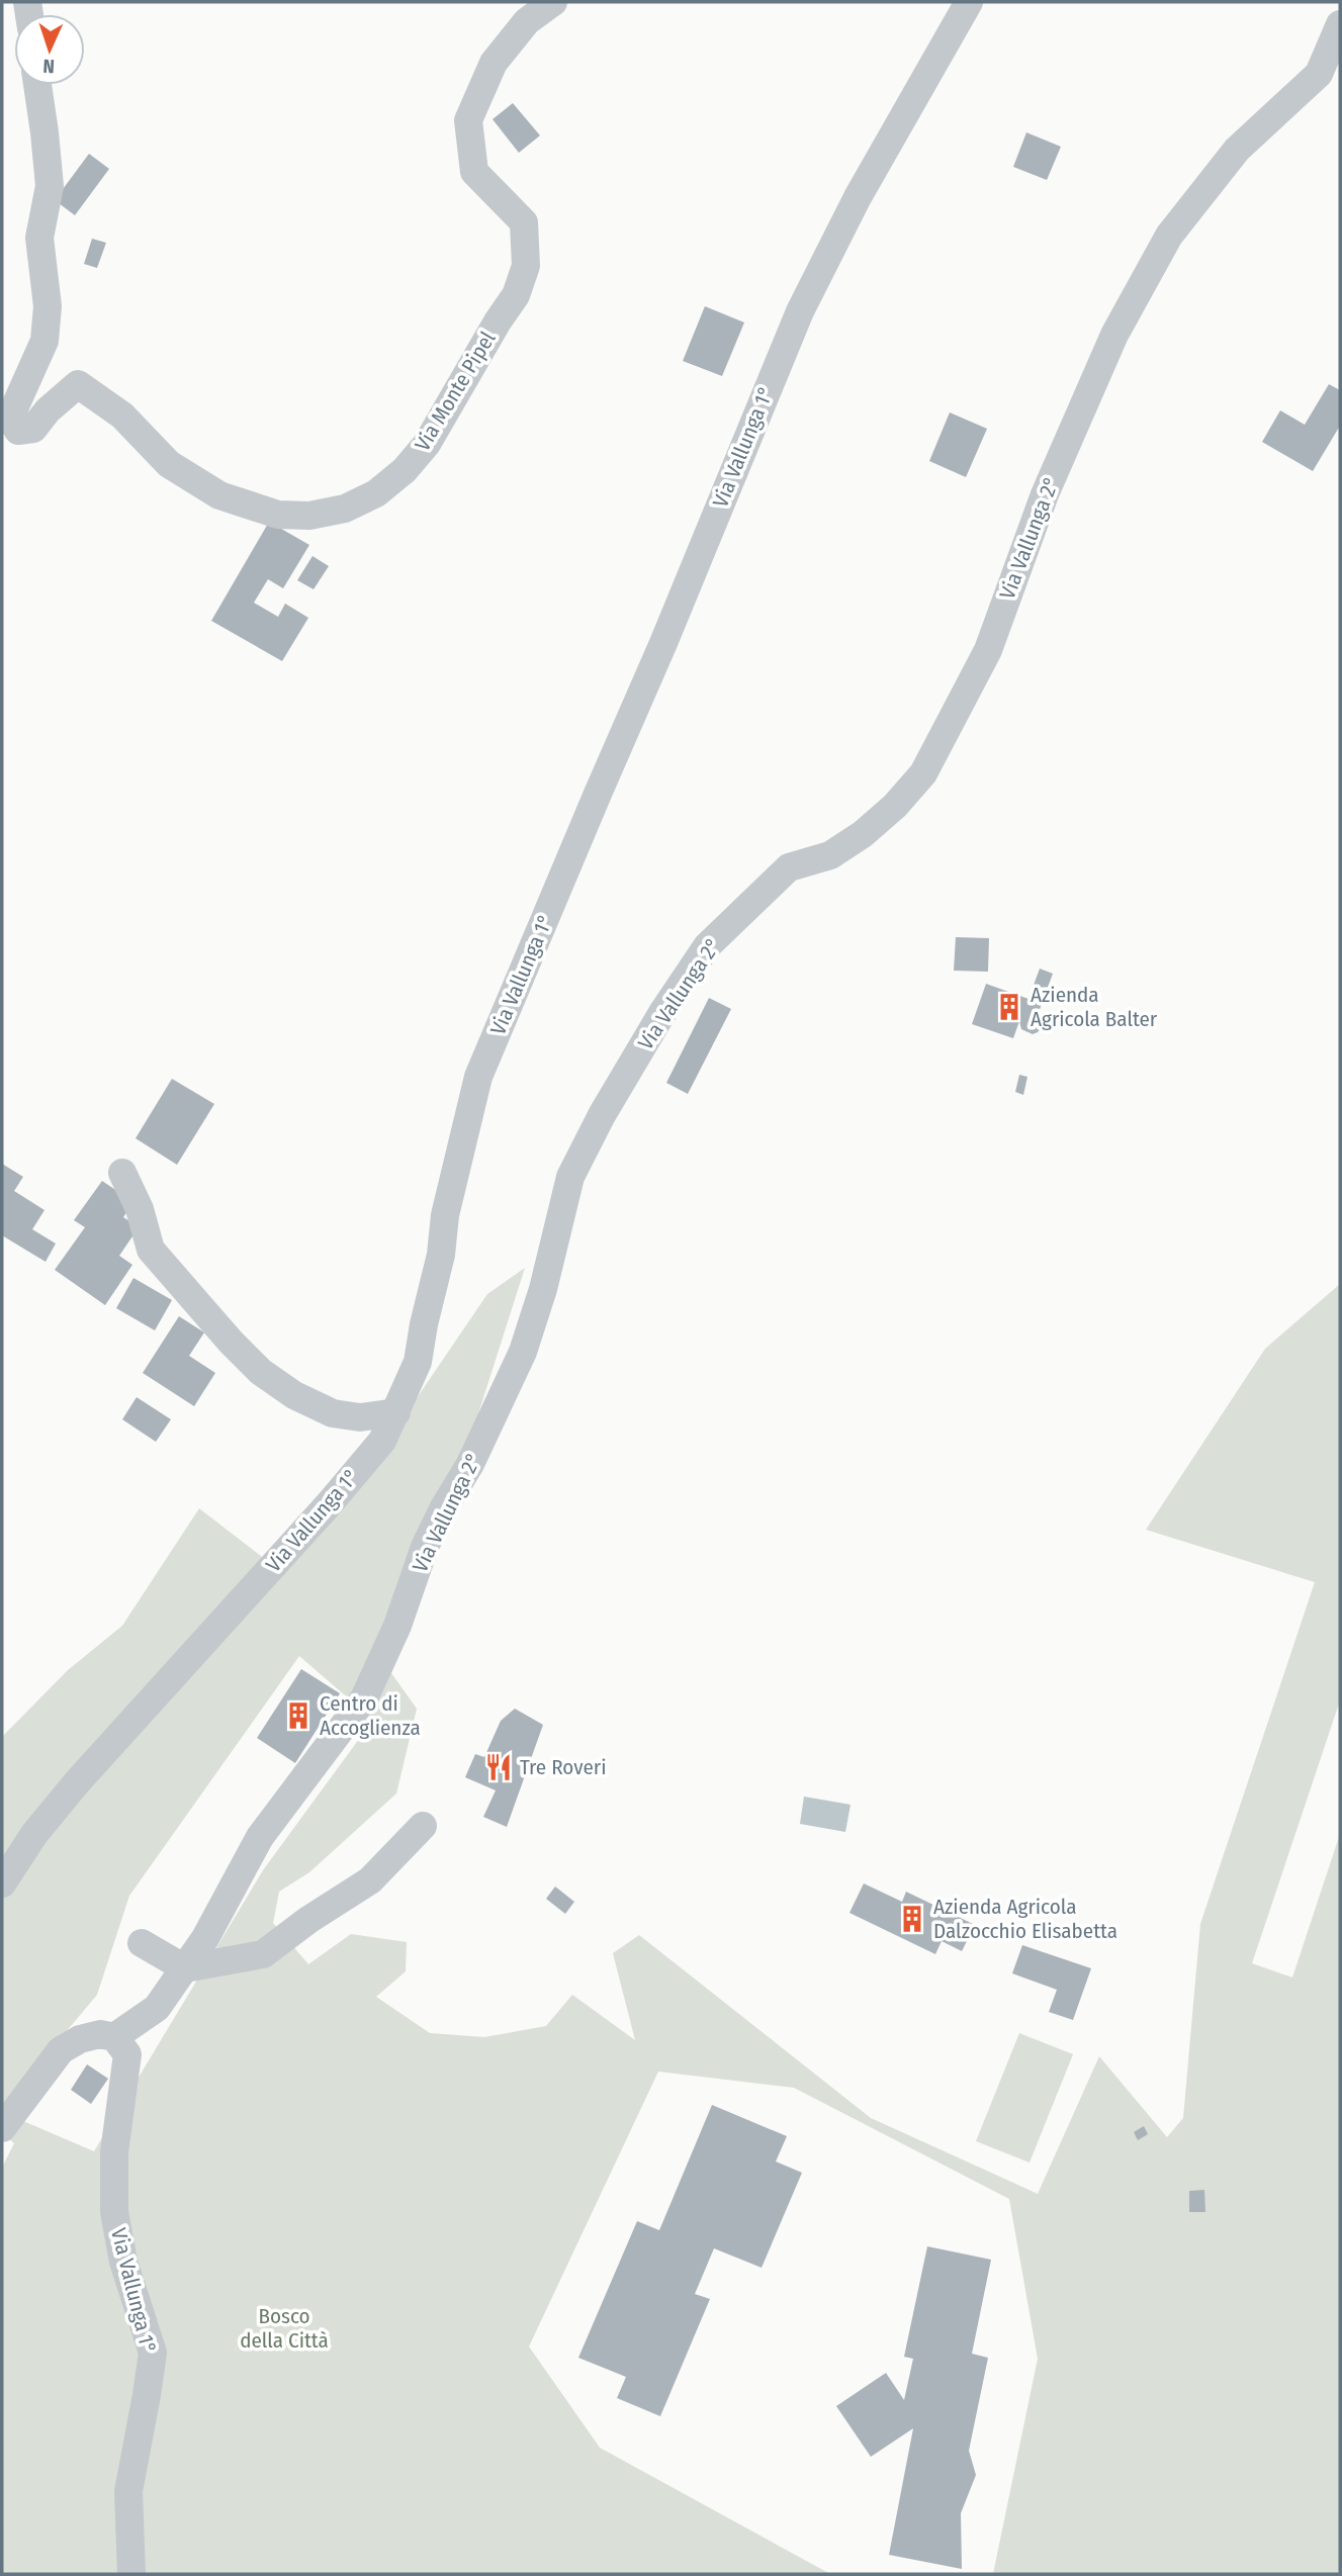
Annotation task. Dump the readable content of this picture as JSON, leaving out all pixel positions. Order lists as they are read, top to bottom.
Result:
{
  "streets": {
    "street": ["Via Monte Pipel", "Via Vallunga 1°", "Via Vallunga 2°"]
  },
  "crossings": [
    ["Via Vallunga 1°", "Via Vallunga 2°"]
  ],
  "parks": ["Bosco della Città"],
  "places": {
    "building": ["Azienda Agricola Balter", "Centro di Accoglienza", "Azienda Agricola Dalzocchio Elisabetta"],
    "restaurant": ["Tre Roveri"]
  },
  "north": "bottom"
}
